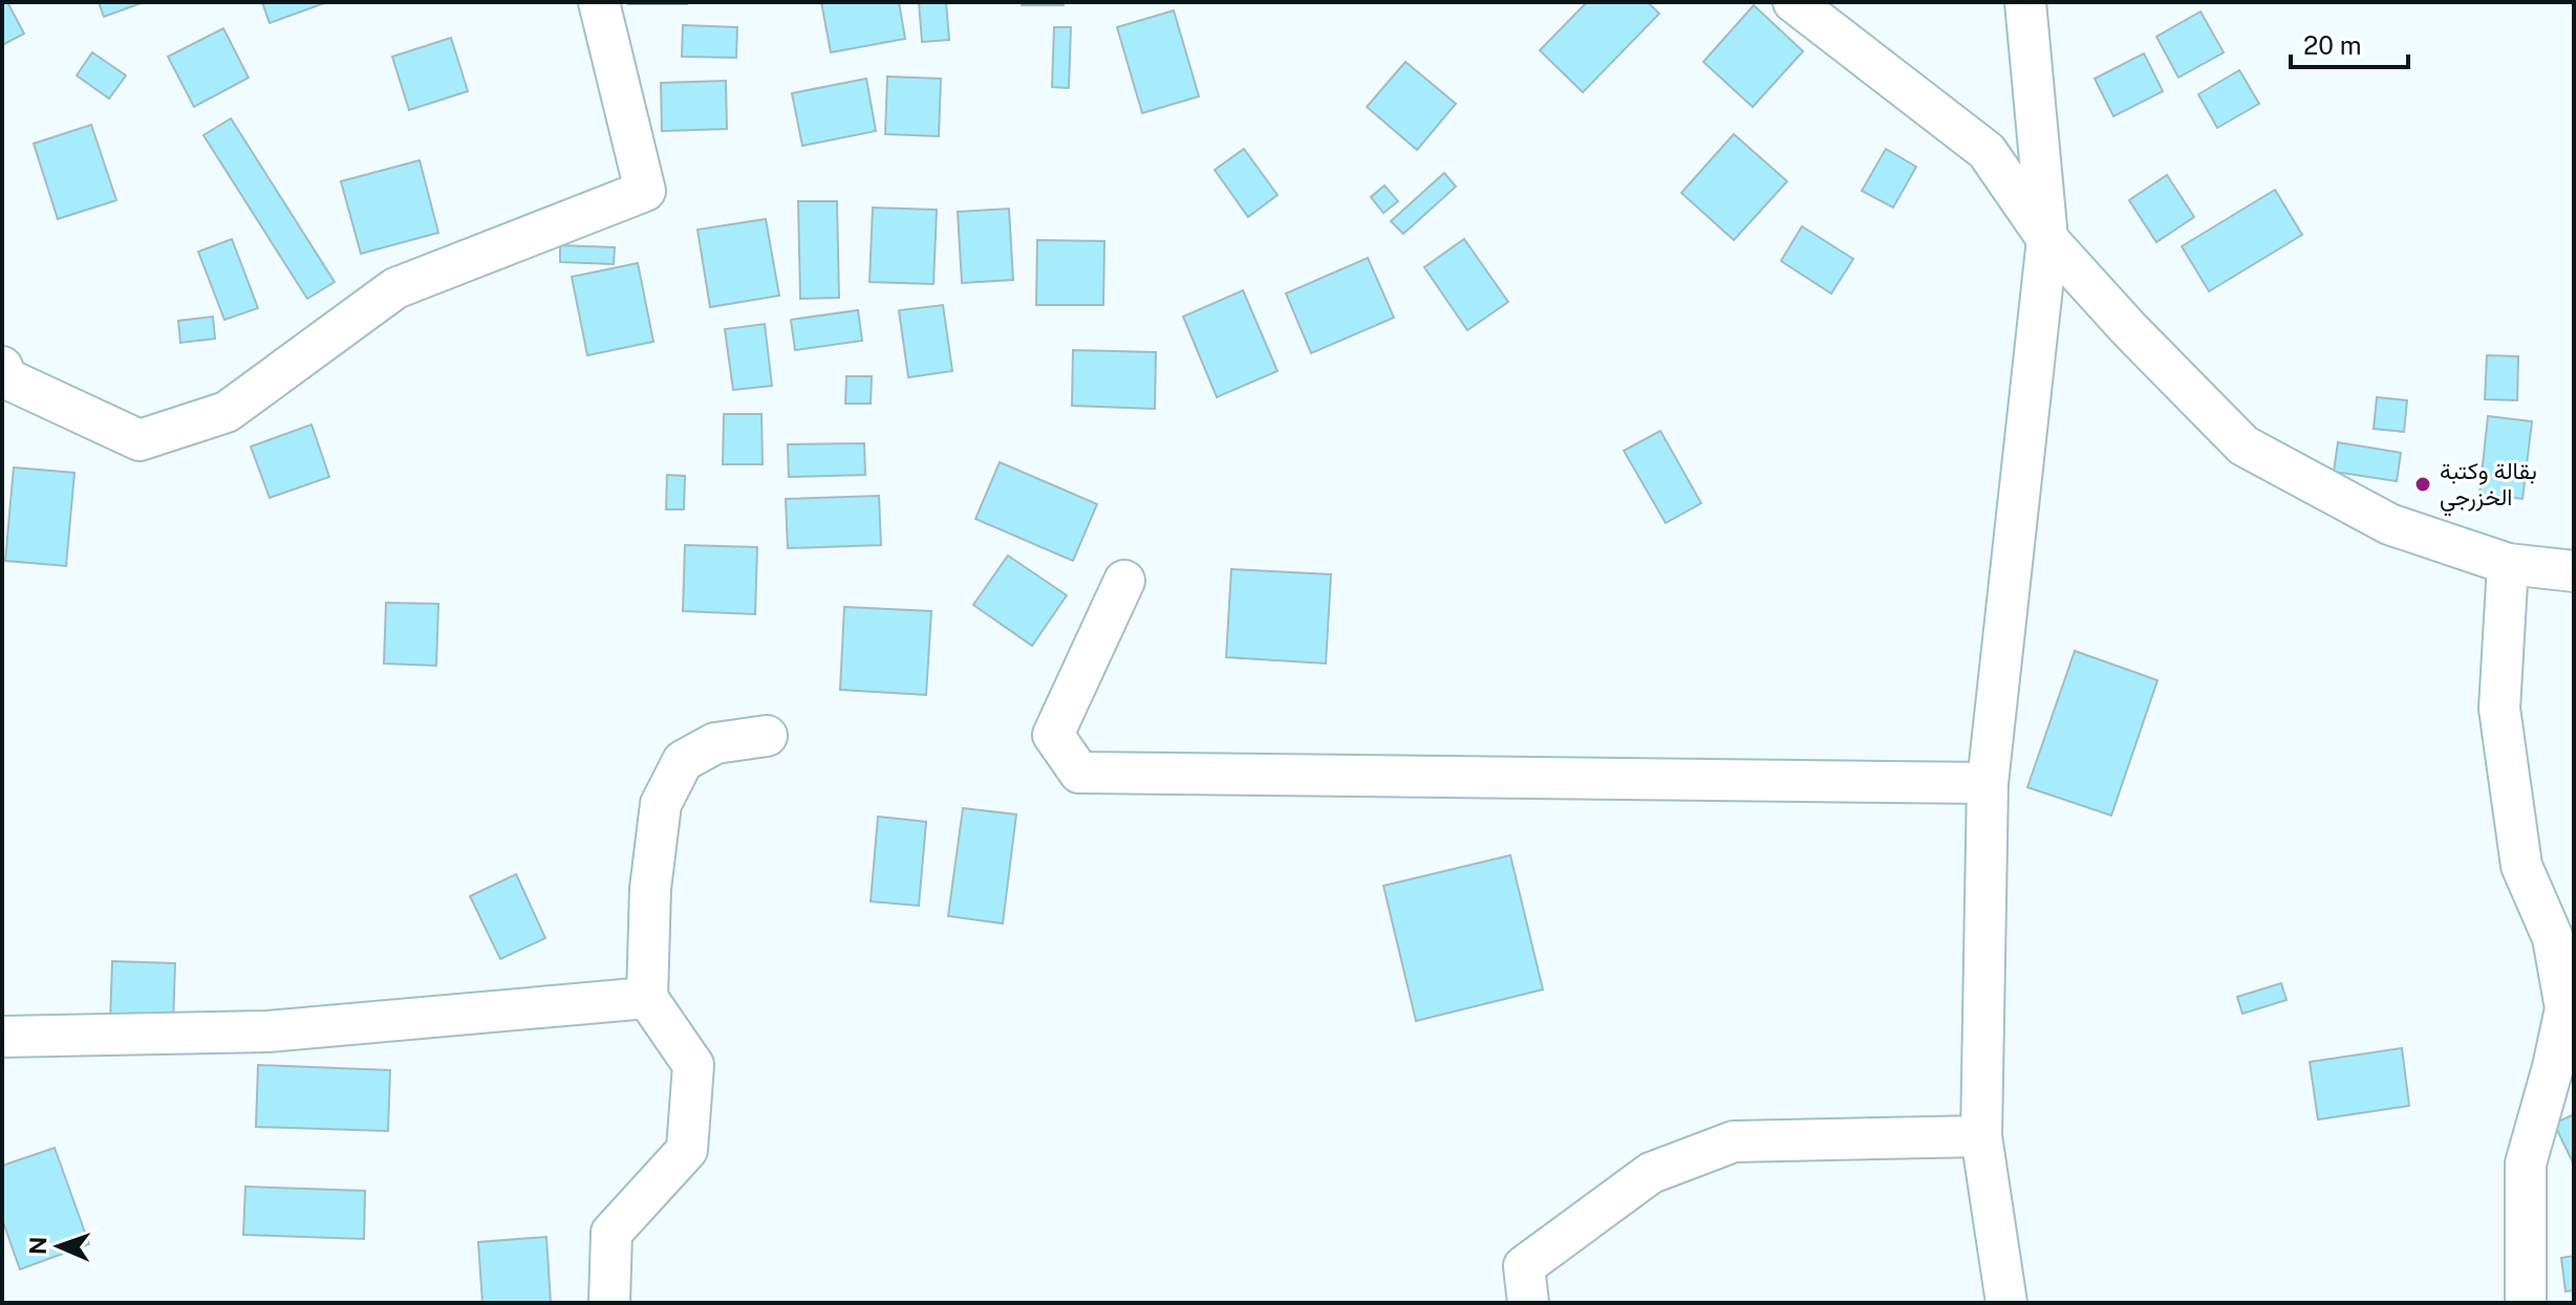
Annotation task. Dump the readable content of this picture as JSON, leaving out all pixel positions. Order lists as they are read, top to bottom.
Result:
{
  "places": ["بقالة وكتبة الخزرجي"],
  "scale_bar": "20 m",
  "north": "left"
}
